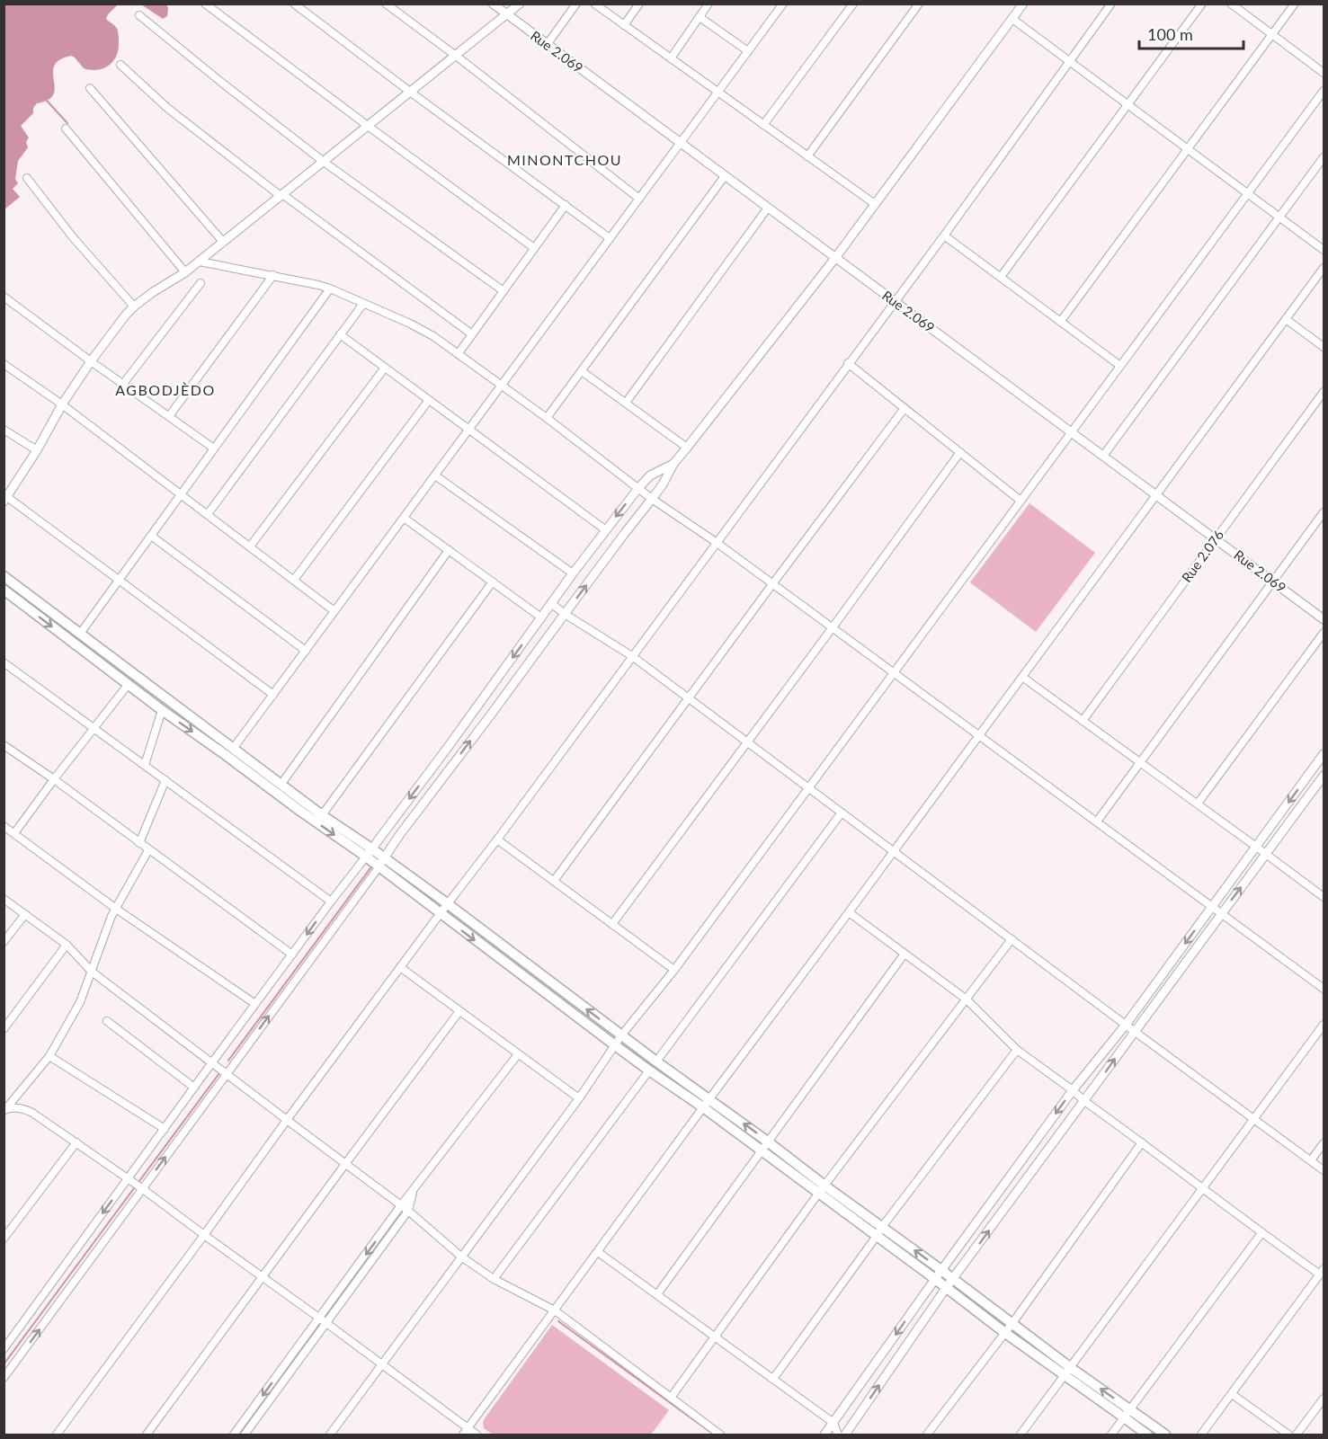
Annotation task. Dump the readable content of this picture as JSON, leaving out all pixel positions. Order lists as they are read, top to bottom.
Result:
{
  "streets": {
    "street": ["Rue 2.069", "Rue 2.076"]
  },
  "crossings": [
    ["Rue 2.069", "Rue 2.076"]
  ],
  "districts": ["MINONTCHOU", "AGBODJÈDO"],
  "scale_bar": "100 m"
}
